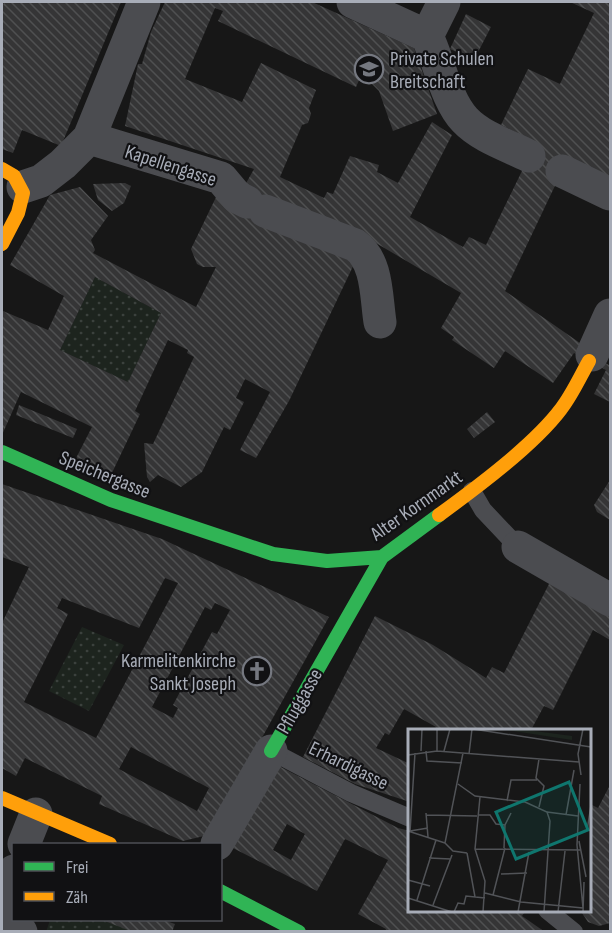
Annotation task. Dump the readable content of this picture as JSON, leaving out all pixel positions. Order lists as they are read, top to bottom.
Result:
{
  "streets": {
    "street": [
      "Kapellengasse",
      "Speichergasse",
      "Alter Kornmarkt",
      "Pfluggasse"
    ],
    "lane": ["Erhardigasse"]
  },
  "crossings": [
    ["Speichergasse", "Alter Kornmarkt"],
    ["Alter Kornmarkt", "Pfluggasse"],
    ["Pfluggasse", "Erhardigasse"]
  ],
  "places": {
    "school or university": ["Private Schulen Breitschaft"],
    "church": ["Karmelitenkirche Sankt Joseph"]
  },
  "legend": ["Frei", "Zäh"]
}
